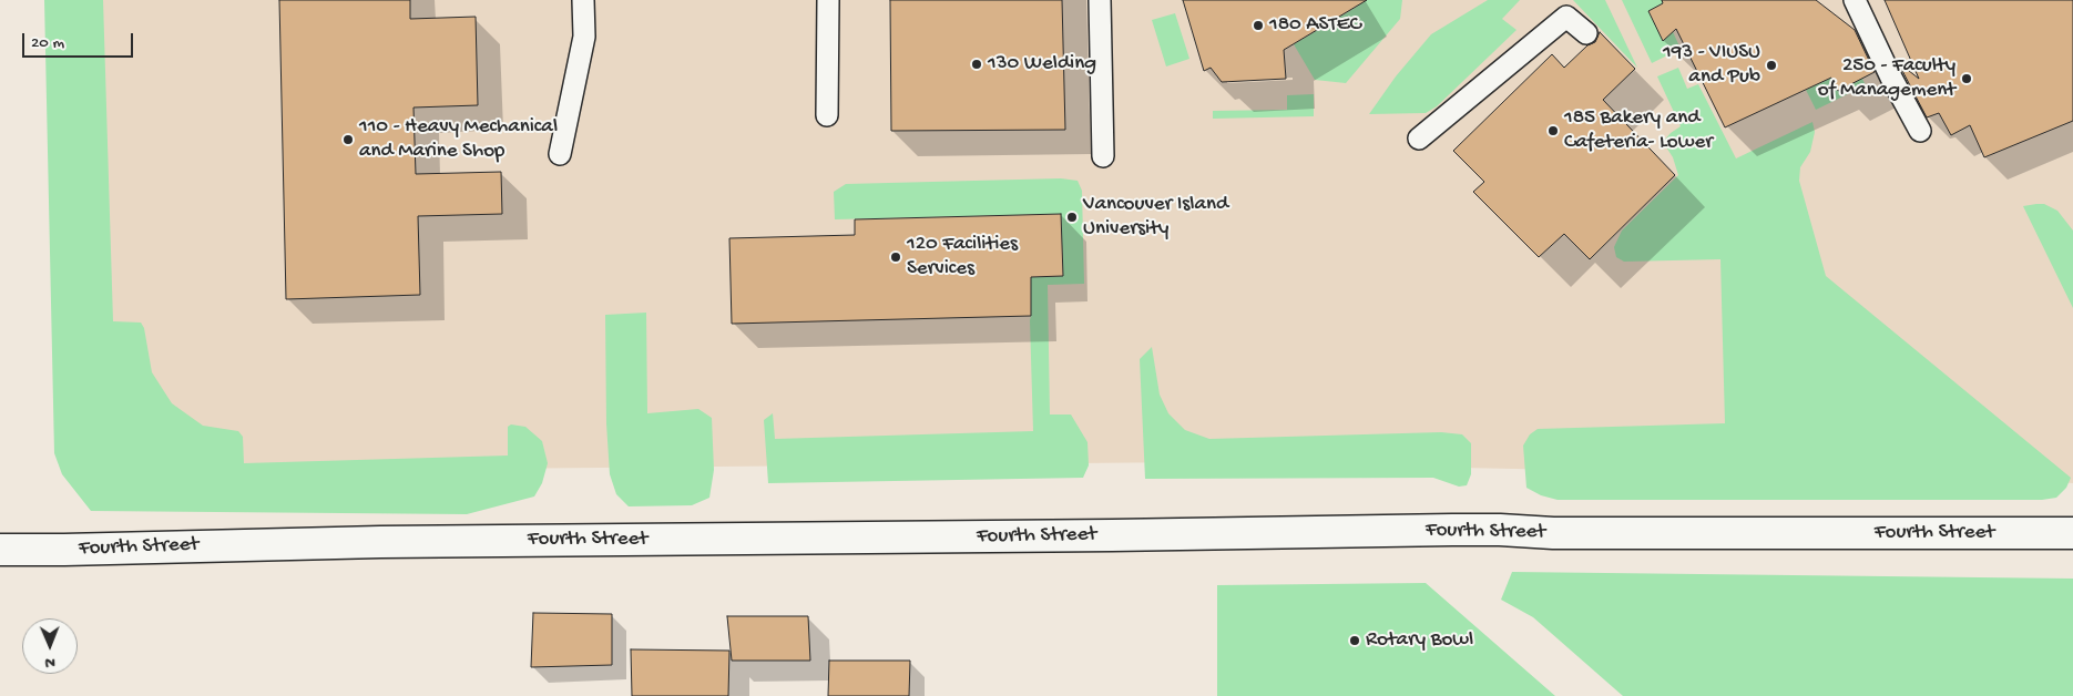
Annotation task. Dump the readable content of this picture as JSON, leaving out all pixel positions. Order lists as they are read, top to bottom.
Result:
{
  "streets": {
    "street": ["Fourth Street"]
  },
  "places": [
    "180 ASTEC",
    "130 Welding",
    "193 - VIUSU and Pub",
    "250 - Faculty of Management",
    "185 Bakery and Cafeteria- Lower",
    "110 - Heavy Mechanical and Marine Shop",
    "Vancouver Island University",
    "120 Facilities Services",
    "Rotary Bowl"
  ],
  "scale_bar": "20 m",
  "north": "bottom"
}
